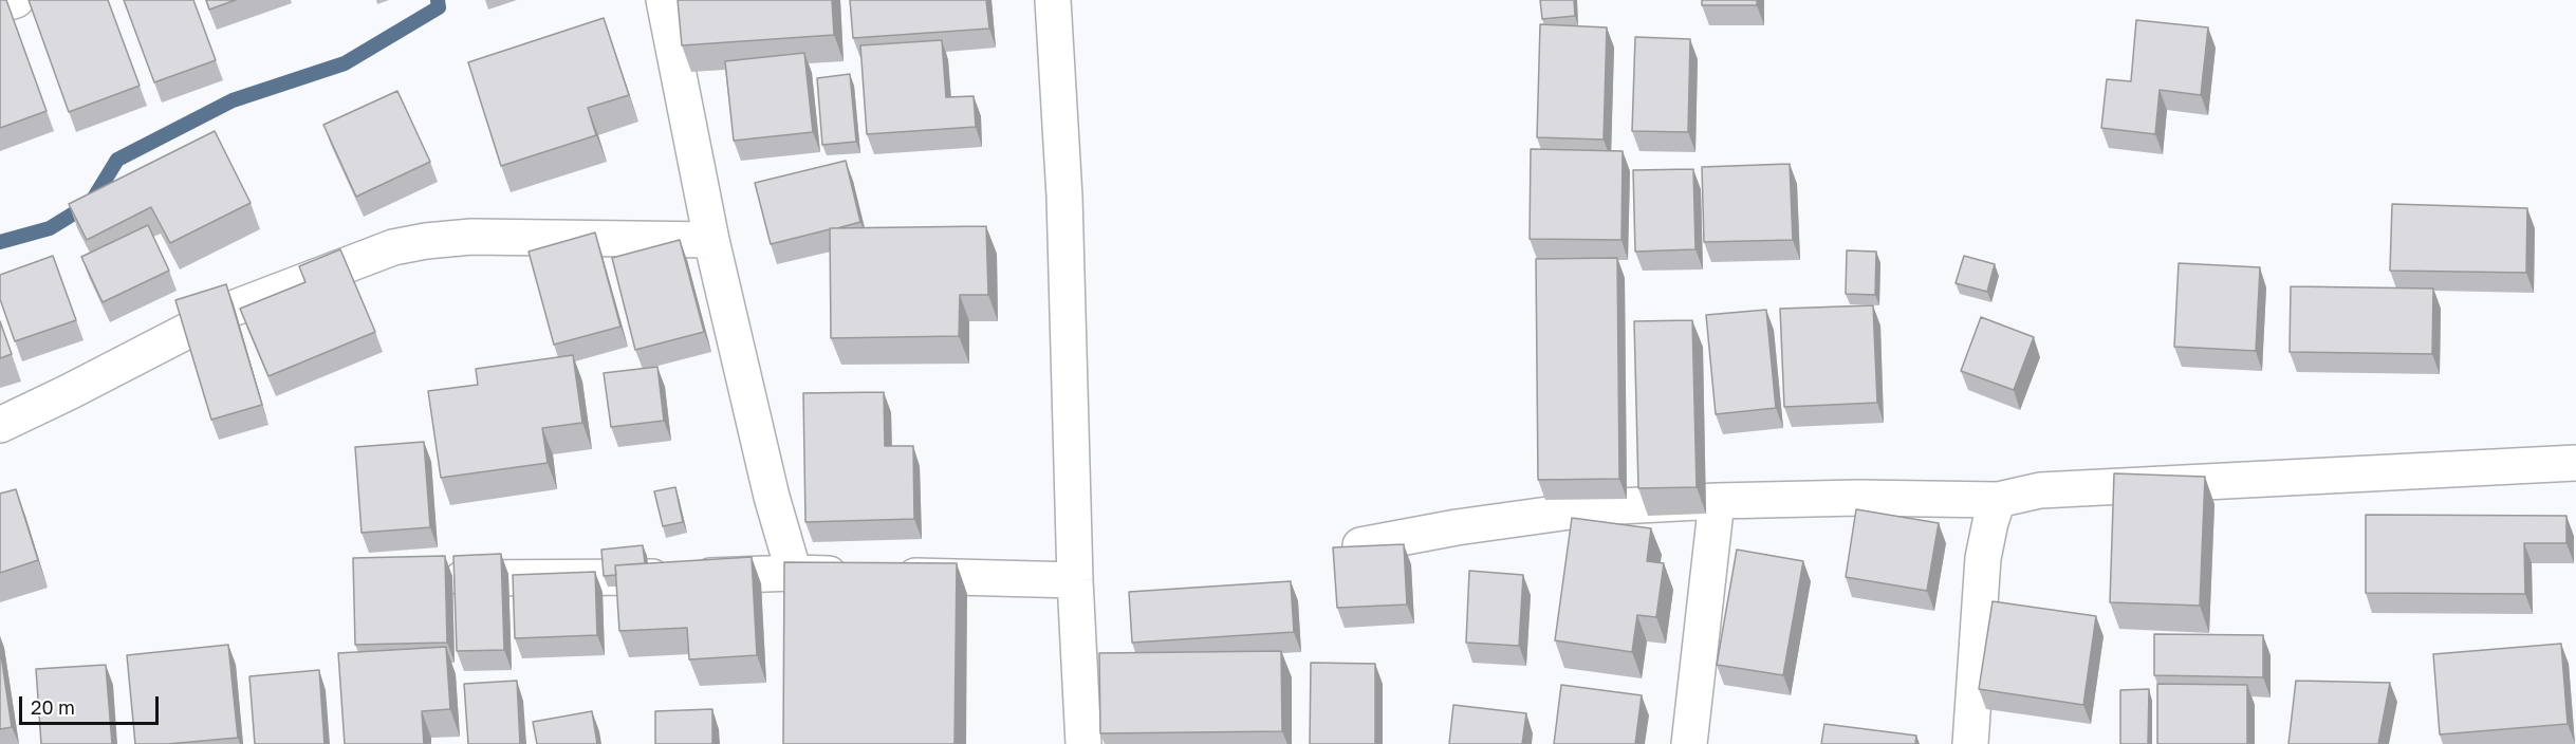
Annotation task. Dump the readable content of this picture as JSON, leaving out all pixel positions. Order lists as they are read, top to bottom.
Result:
{
  "scale_bar": "20 m"
}
